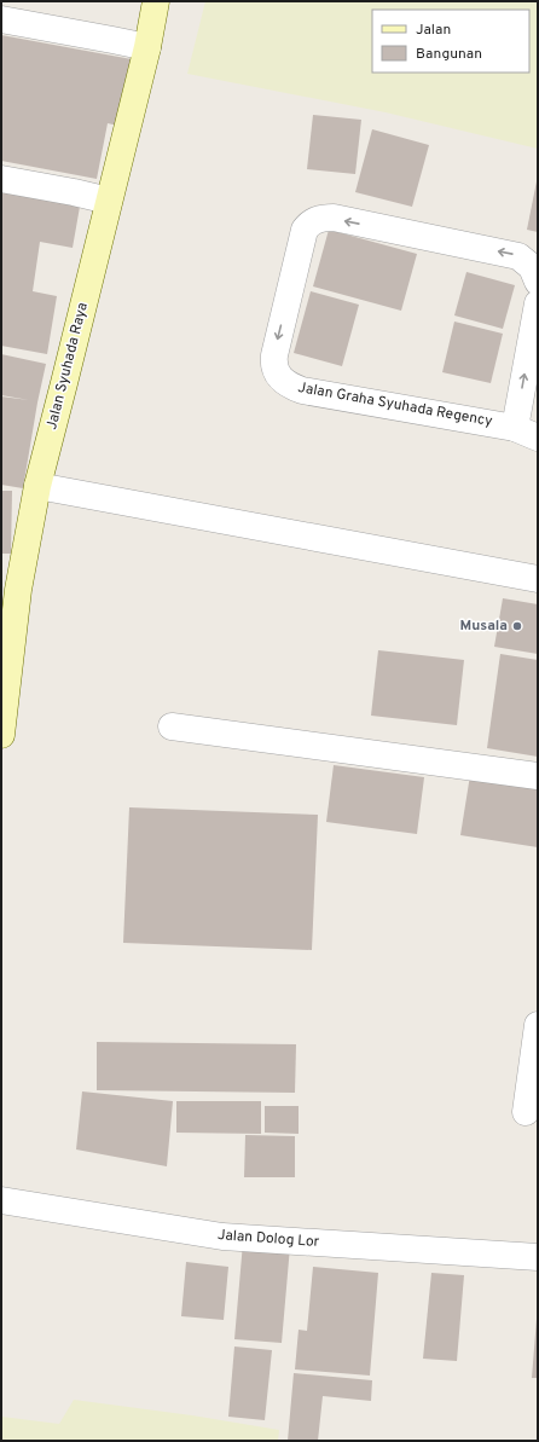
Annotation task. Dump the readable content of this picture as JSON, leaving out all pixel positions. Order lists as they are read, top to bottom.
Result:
{
  "streets": {
    "street": ["Jalan Syuhada Raya", "Jalan Graha Syuhada Regency", "Jalan Dolog Lor"]
  },
  "places": ["Musala"],
  "legend": ["Jalan", "Bangunan"]
}
